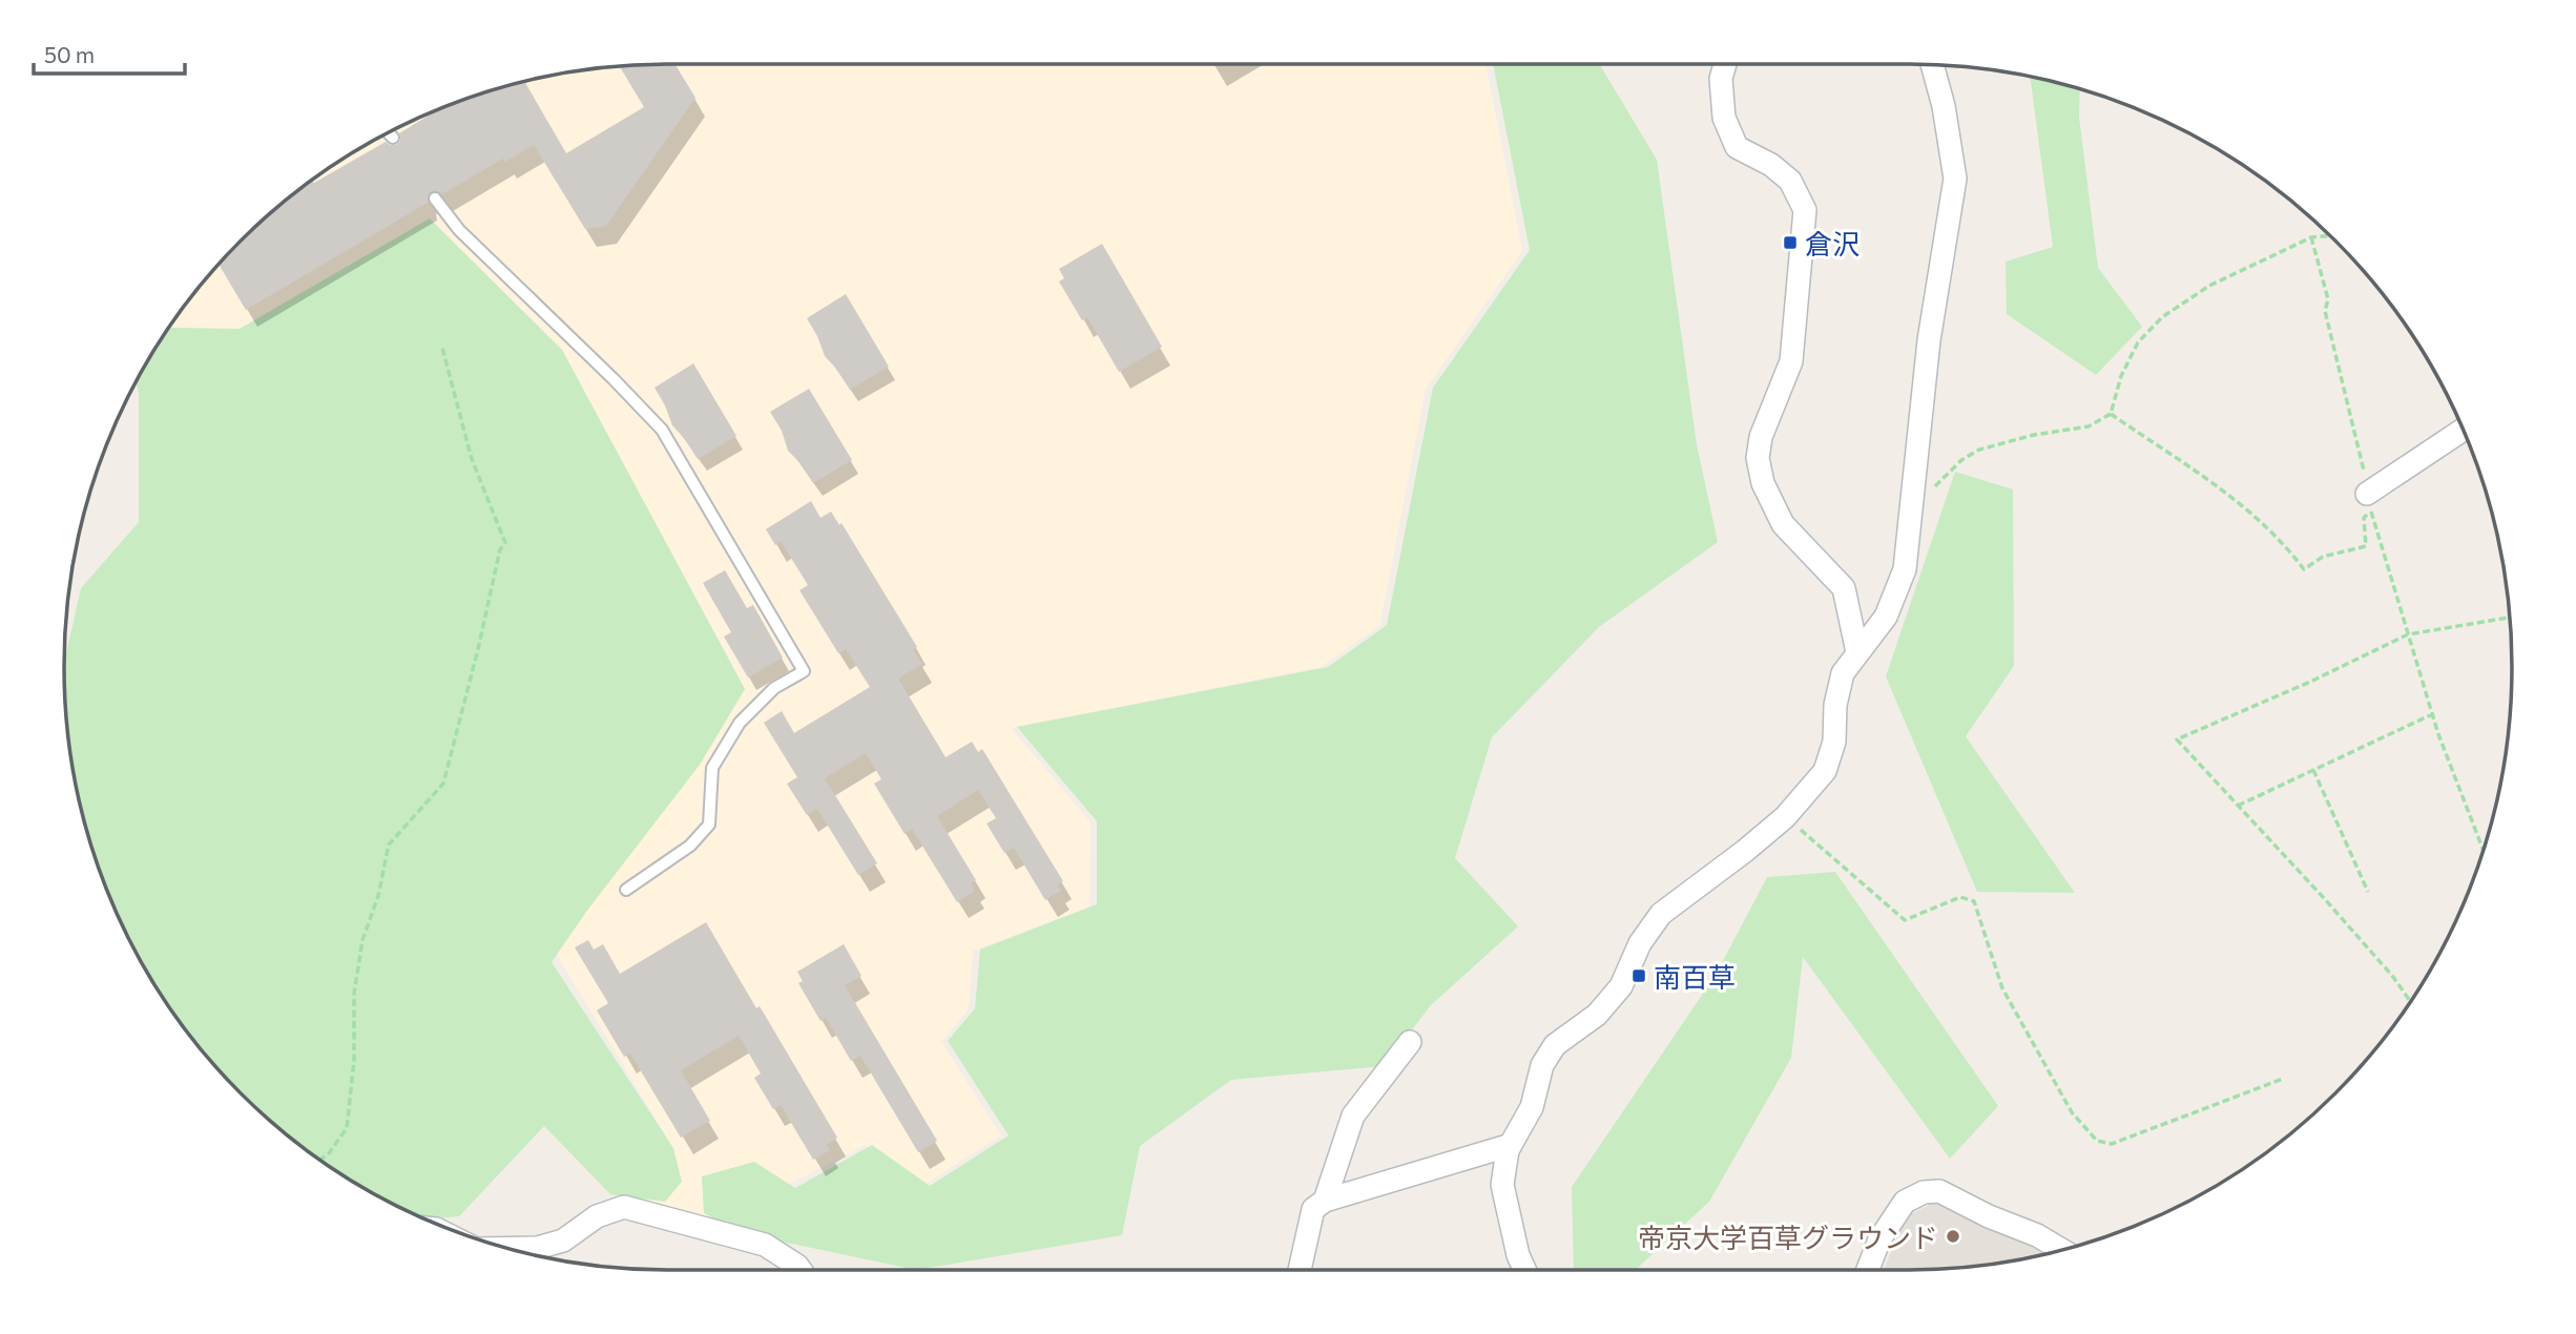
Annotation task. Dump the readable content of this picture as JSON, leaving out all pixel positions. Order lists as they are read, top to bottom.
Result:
{
  "places": {
    "transit": ["倉沢", "南百草"],
    "other": ["帝京大学百草グラウンド"]
  },
  "scale_bar": "50 m"
}
